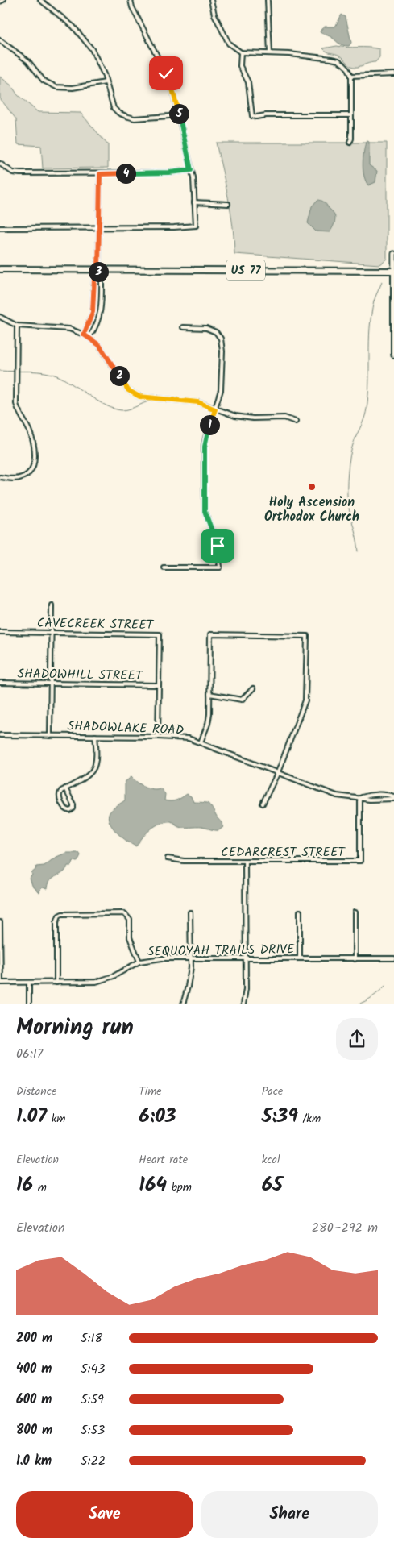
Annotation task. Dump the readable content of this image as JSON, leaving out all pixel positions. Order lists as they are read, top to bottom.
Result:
{
  "streets": {
    "main road": ["US 77"],
    "street": [
      "CAVECREEK STREET",
      "SHADOWHILL STREET",
      "SHADOWLAKE ROAD",
      "CEDARCREST STREET",
      "SEQUOYAH TRAILS DRIVE"
    ]
  },
  "crossings": [
    ["CAVECREEK STREET", "SHADOWHILL STREET"],
    ["CAVECREEK STREET", "SHADOWLAKE ROAD"],
    ["SHADOWLAKE ROAD", "CEDARCREST STREET"]
  ],
  "places": ["Holy Ascension Orthodox Church"],
  "page": {
    "pins": [
      "5",
      "4",
      "3",
      "2",
      "1"
    ],
    "heading": ["Morning run", "06:17"],
    "stats": [
      ["Distance", "1.07 km"],
      ["Time", "6:03"],
      ["Pace", "5:39 /km"],
      ["Elevation", "16 m"],
      ["Heart rate", "164 bpm"],
      ["kcal", "65"]
    ],
    "chart": ["Elevation", "280–292 m"],
    "list": [
      {
        "name": "200 m",
        "note": "5:18"
      },
      {
        "name": "400 m",
        "note": "5:43"
      },
      {
        "name": "600 m",
        "note": "5:59"
      },
      {
        "name": "800 m",
        "note": "5:53"
      },
      {
        "name": "1.0 km",
        "note": "5:22"
      }
    ],
    "buttons": ["Save", "Share"]
  }
}
